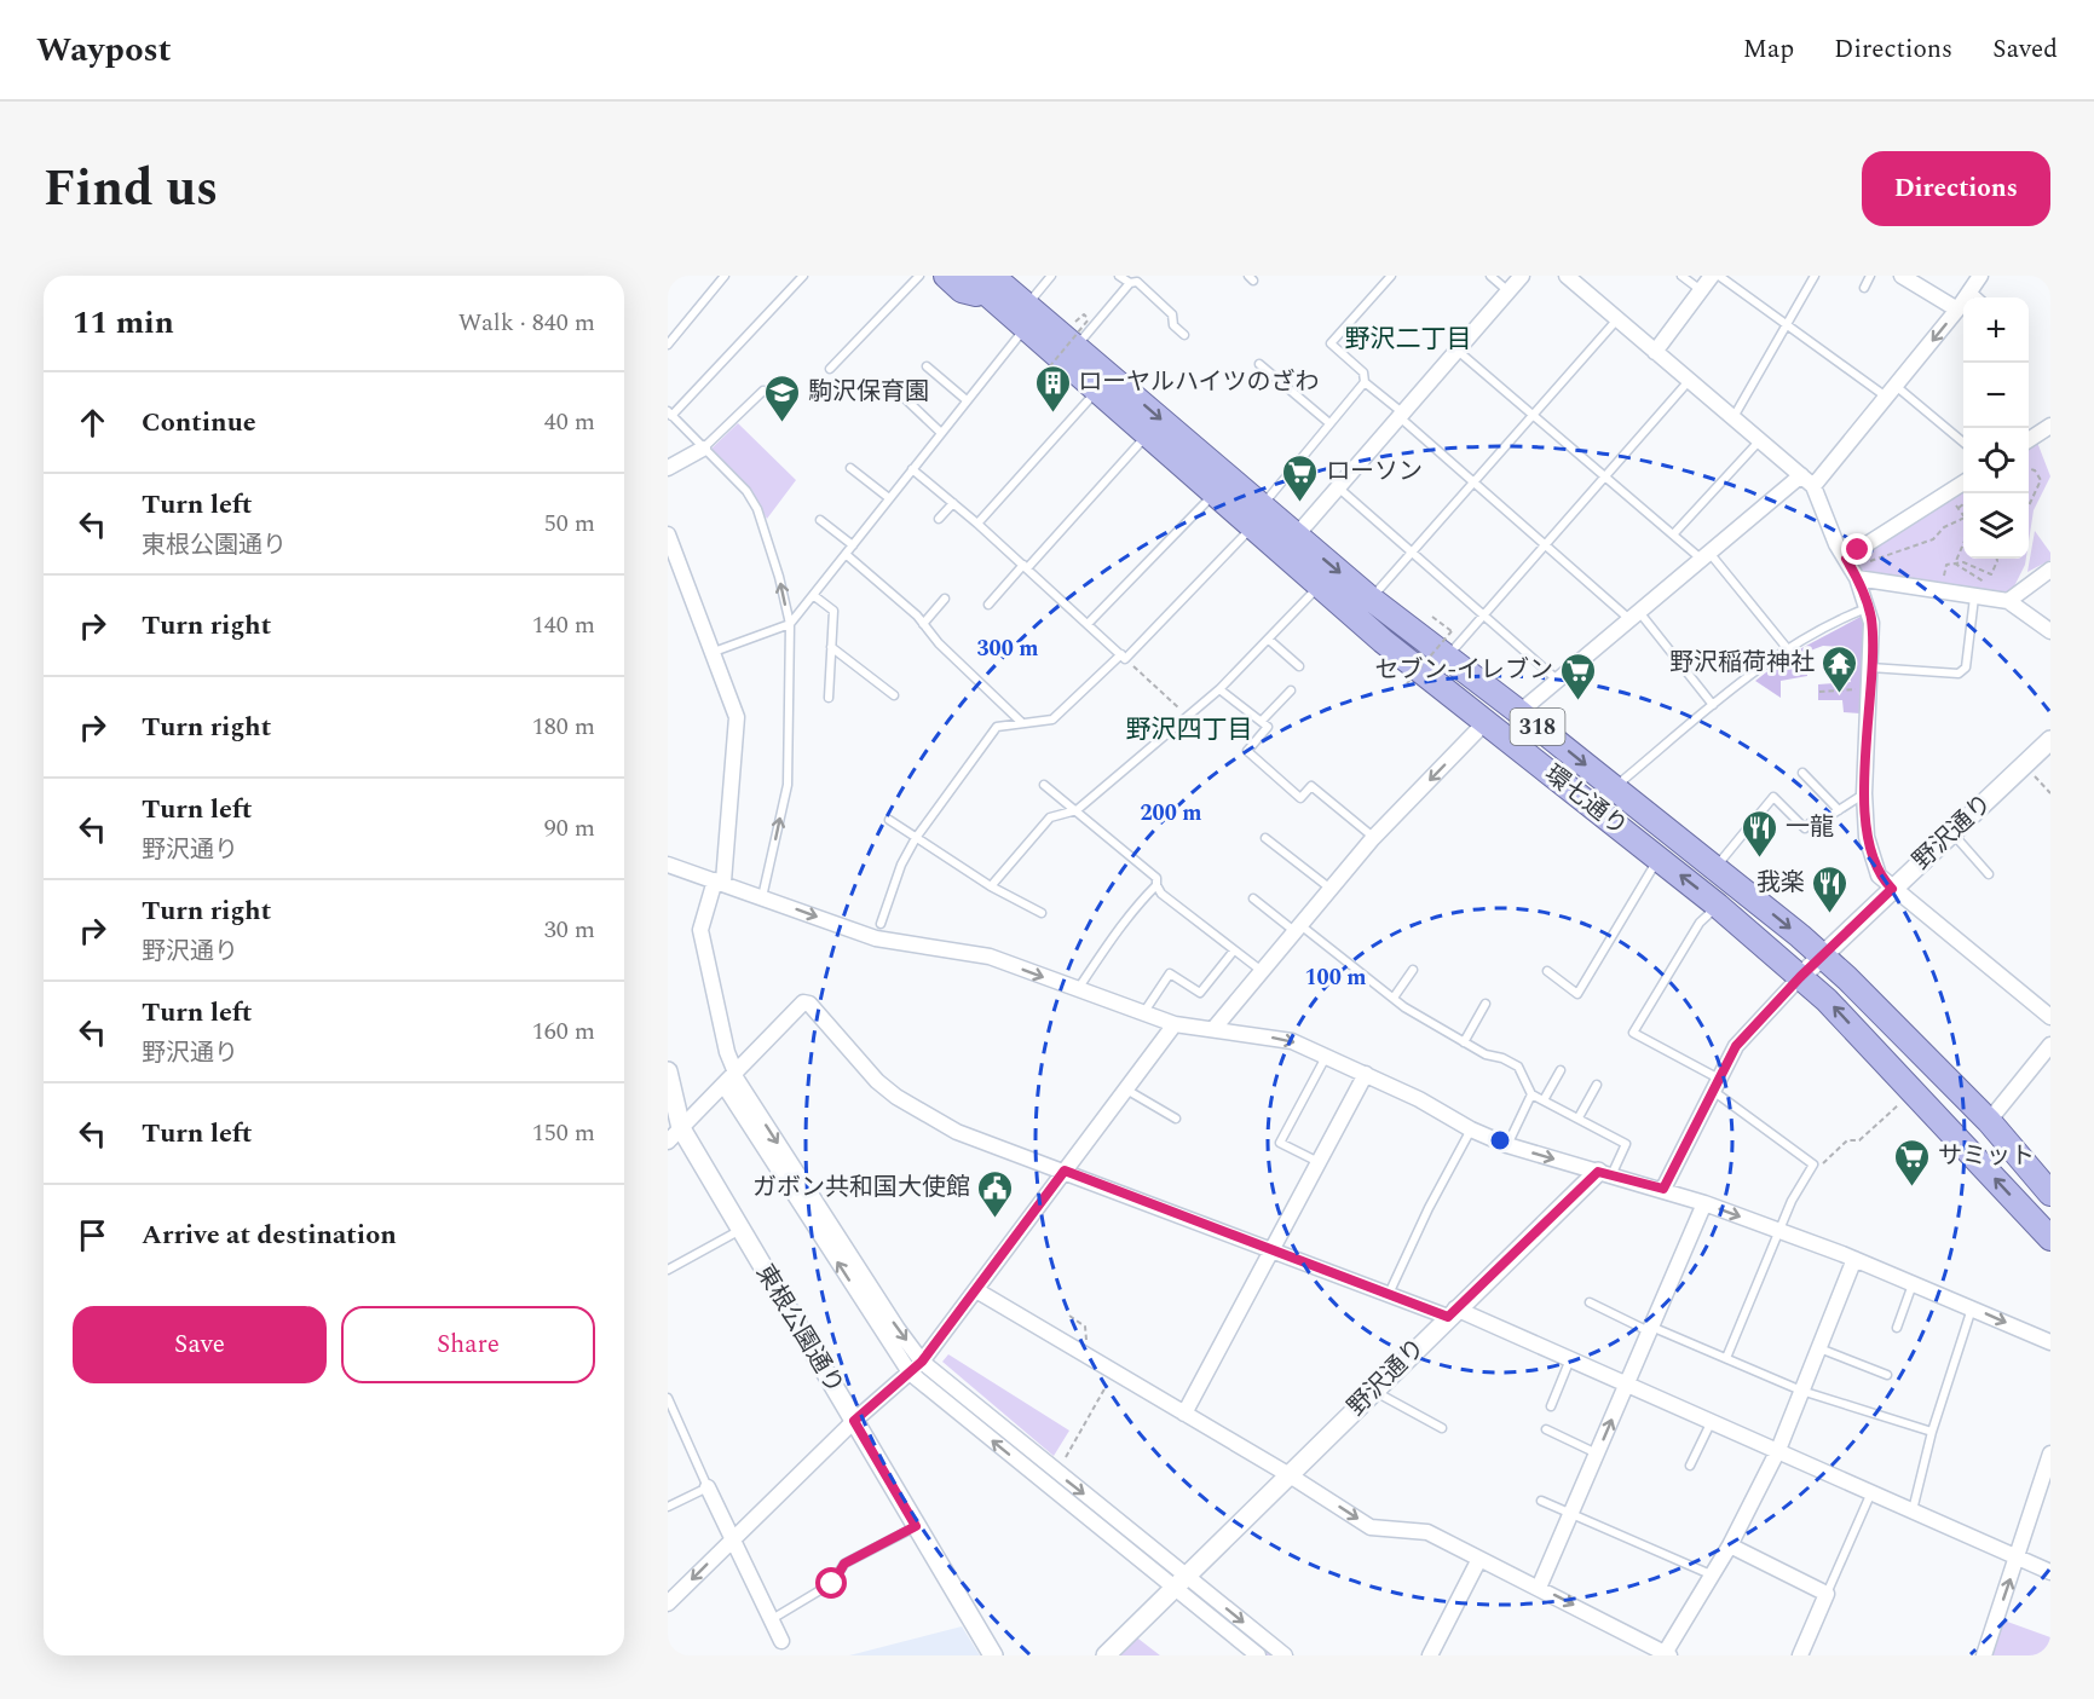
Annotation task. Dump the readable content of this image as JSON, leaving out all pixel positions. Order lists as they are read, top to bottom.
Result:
{
  "streets": {
    "main road": ["318", "環七通り"],
    "street": ["野沢通り", "東根公園通り"]
  },
  "crossings": [
    ["環七通り", "野沢通り"]
  ],
  "districts": ["野沢二丁目", "野沢四丁目"],
  "places": {
    "building": ["ローヤルハイツのざわ"],
    "school or university": ["駒沢保育園"],
    "supermarket": ["ローソン", "セブン-イレブン", "サミット"],
    "temple": ["野沢稲荷神社"],
    "restaurant": ["一龍", "我楽"],
    "public building": ["ガボン共和国大使館"]
  },
  "page": {
    "header": "Waypost",
    "nav": ["Map", "Directions", "Saved"],
    "title": "Find us",
    "buttons": [
      "Directions",
      ["Save", "Share"]
    ],
    "heading": ["11 min", "Walk · 840 m"],
    "map_buttons": ["+", "−"],
    "list": [
      ["Continue", "40 m"],
      ["Turn left", "東根公園通り", "50 m"],
      ["Turn right", "140 m"],
      ["Turn right", "180 m"],
      ["Turn left", "野沢通り", "90 m"],
      ["Turn right", "野沢通り", "30 m"],
      ["Turn left", "野沢通り", "160 m"],
      ["Turn left", "150 m"],
      "Arrive at destination"
    ]
  },
  "rings": ["300 m", "200 m", "100 m"]
}
